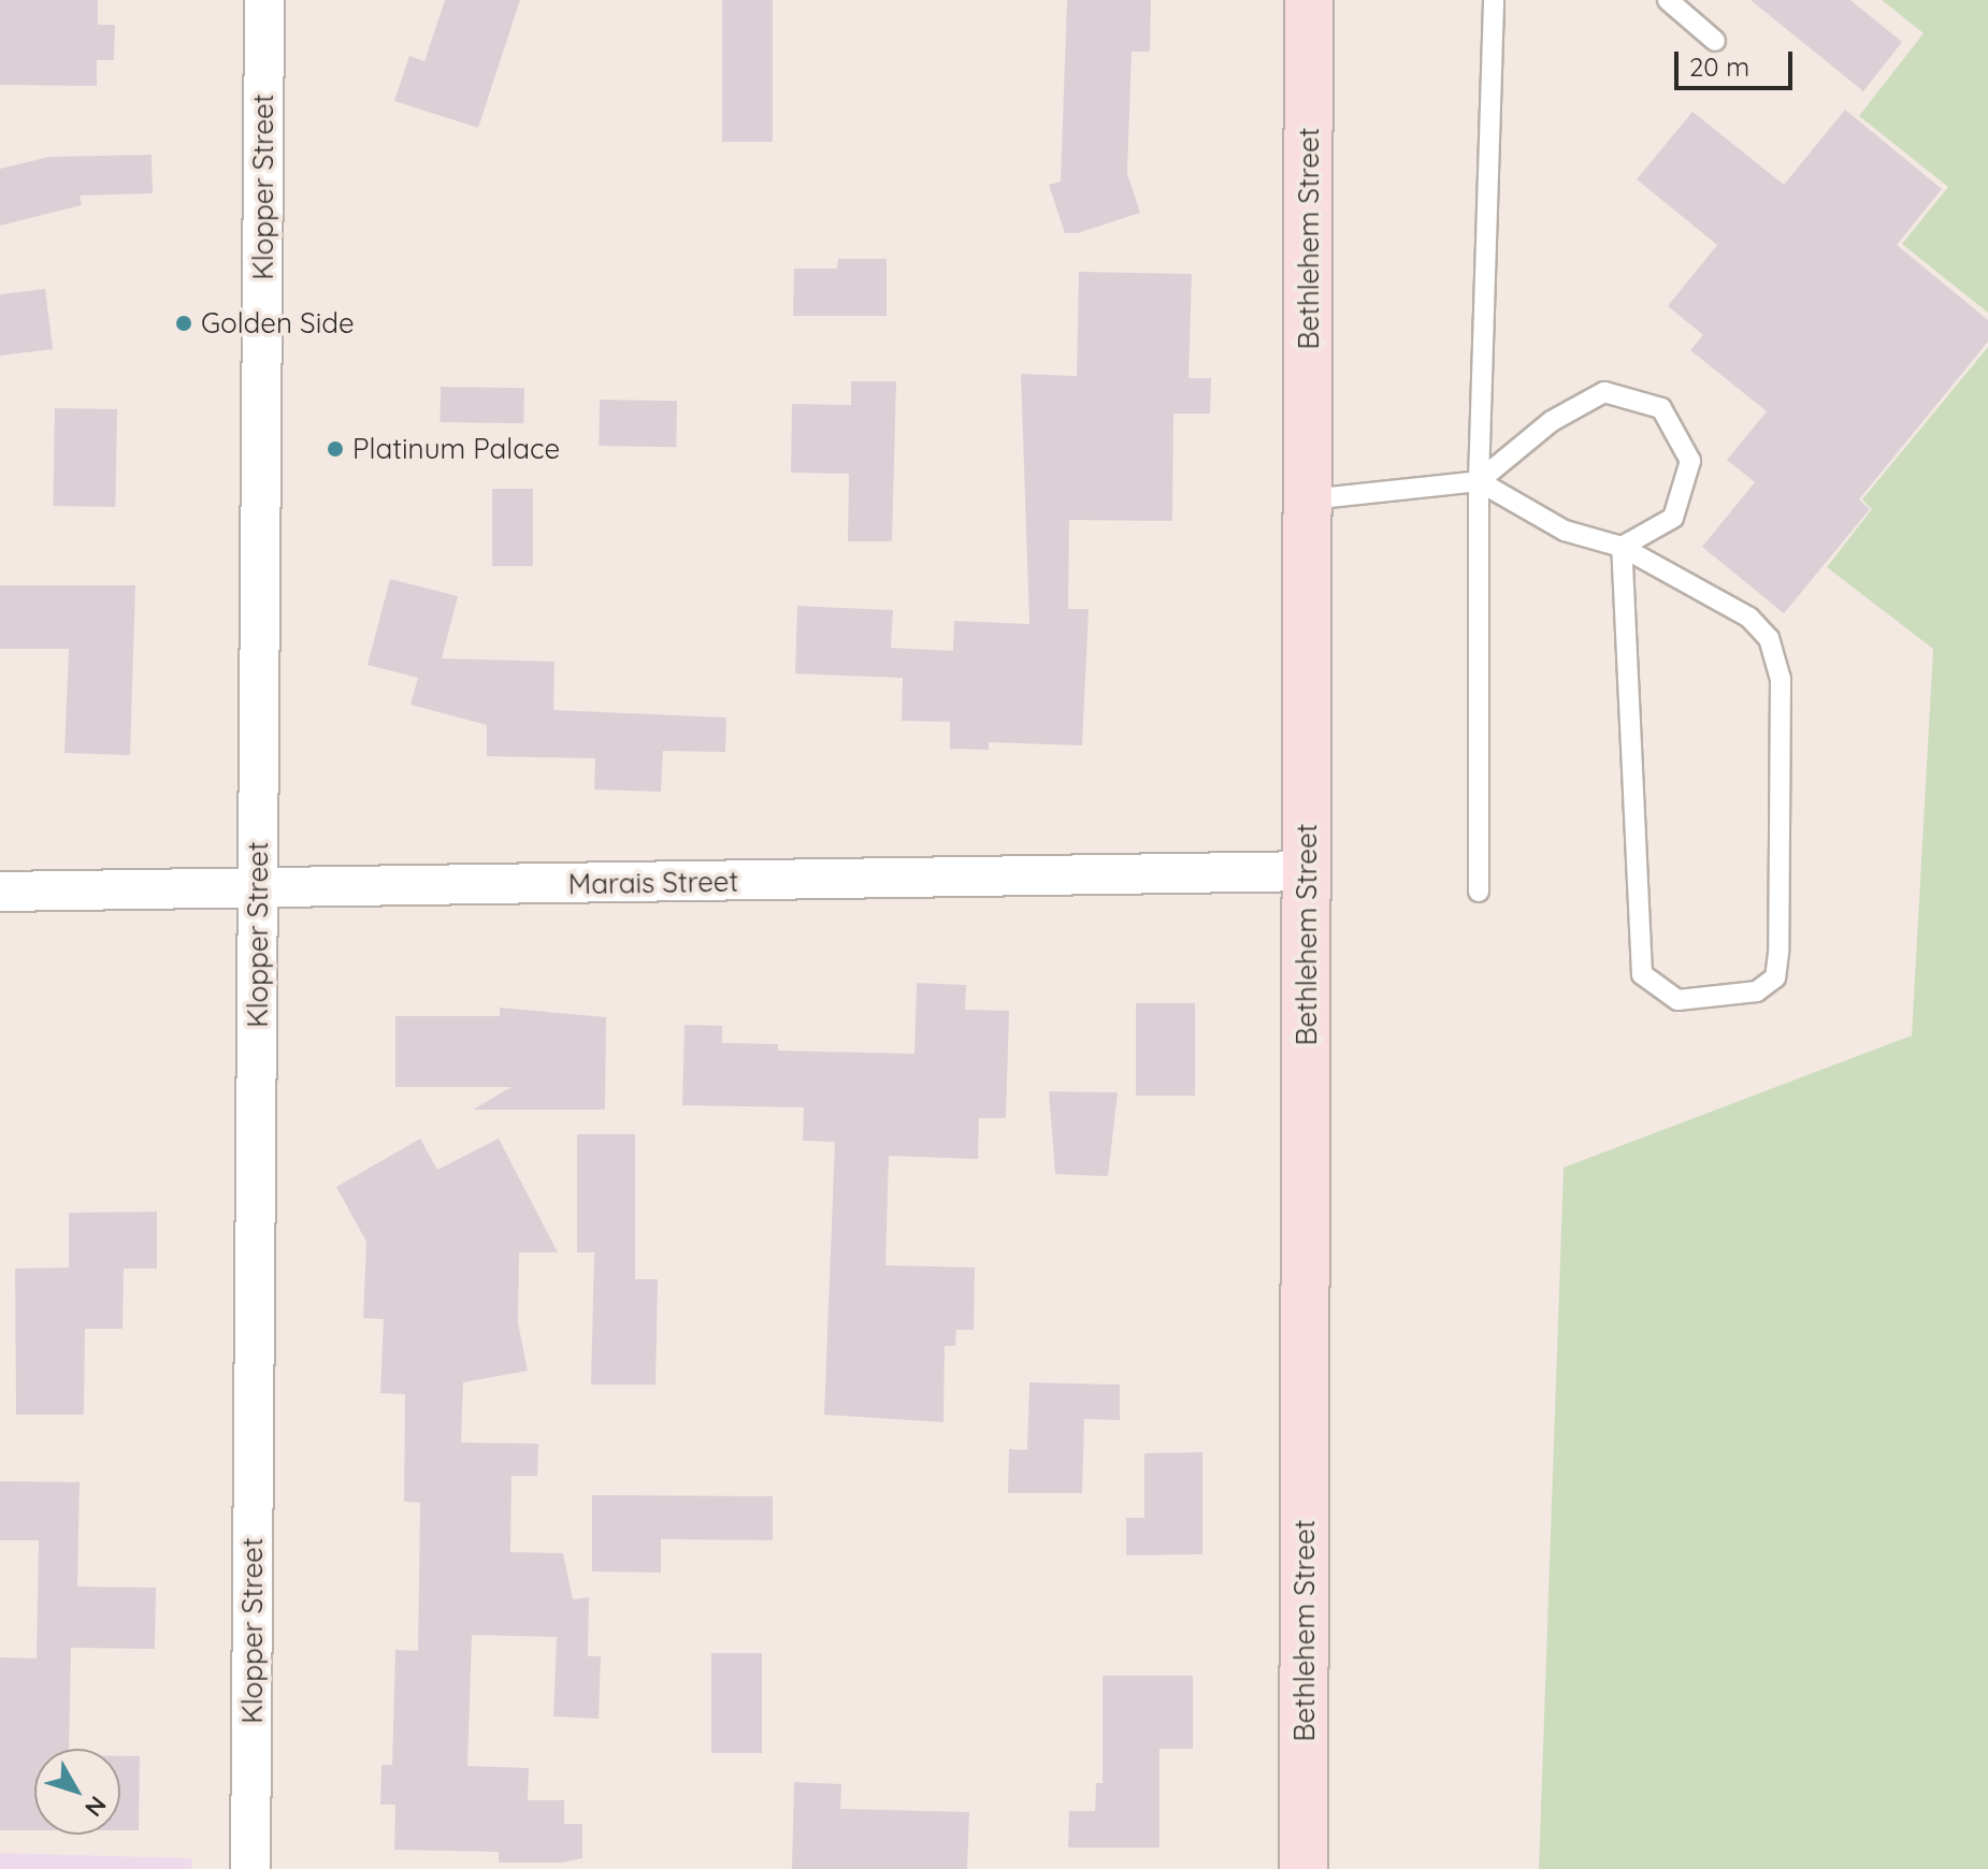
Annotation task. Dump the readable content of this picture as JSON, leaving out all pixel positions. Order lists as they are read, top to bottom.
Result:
{
  "streets": {
    "main road": ["Bethlehem Street"],
    "street": ["Klopper Street", "Marais Street"]
  },
  "crossings": [
    ["Klopper Street", "Marais Street"],
    ["Bethlehem Street", "Marais Street"]
  ],
  "places": ["Golden Side", "Platinum Palace"],
  "scale_bar": "20 m",
  "north": "bottom right"
}
